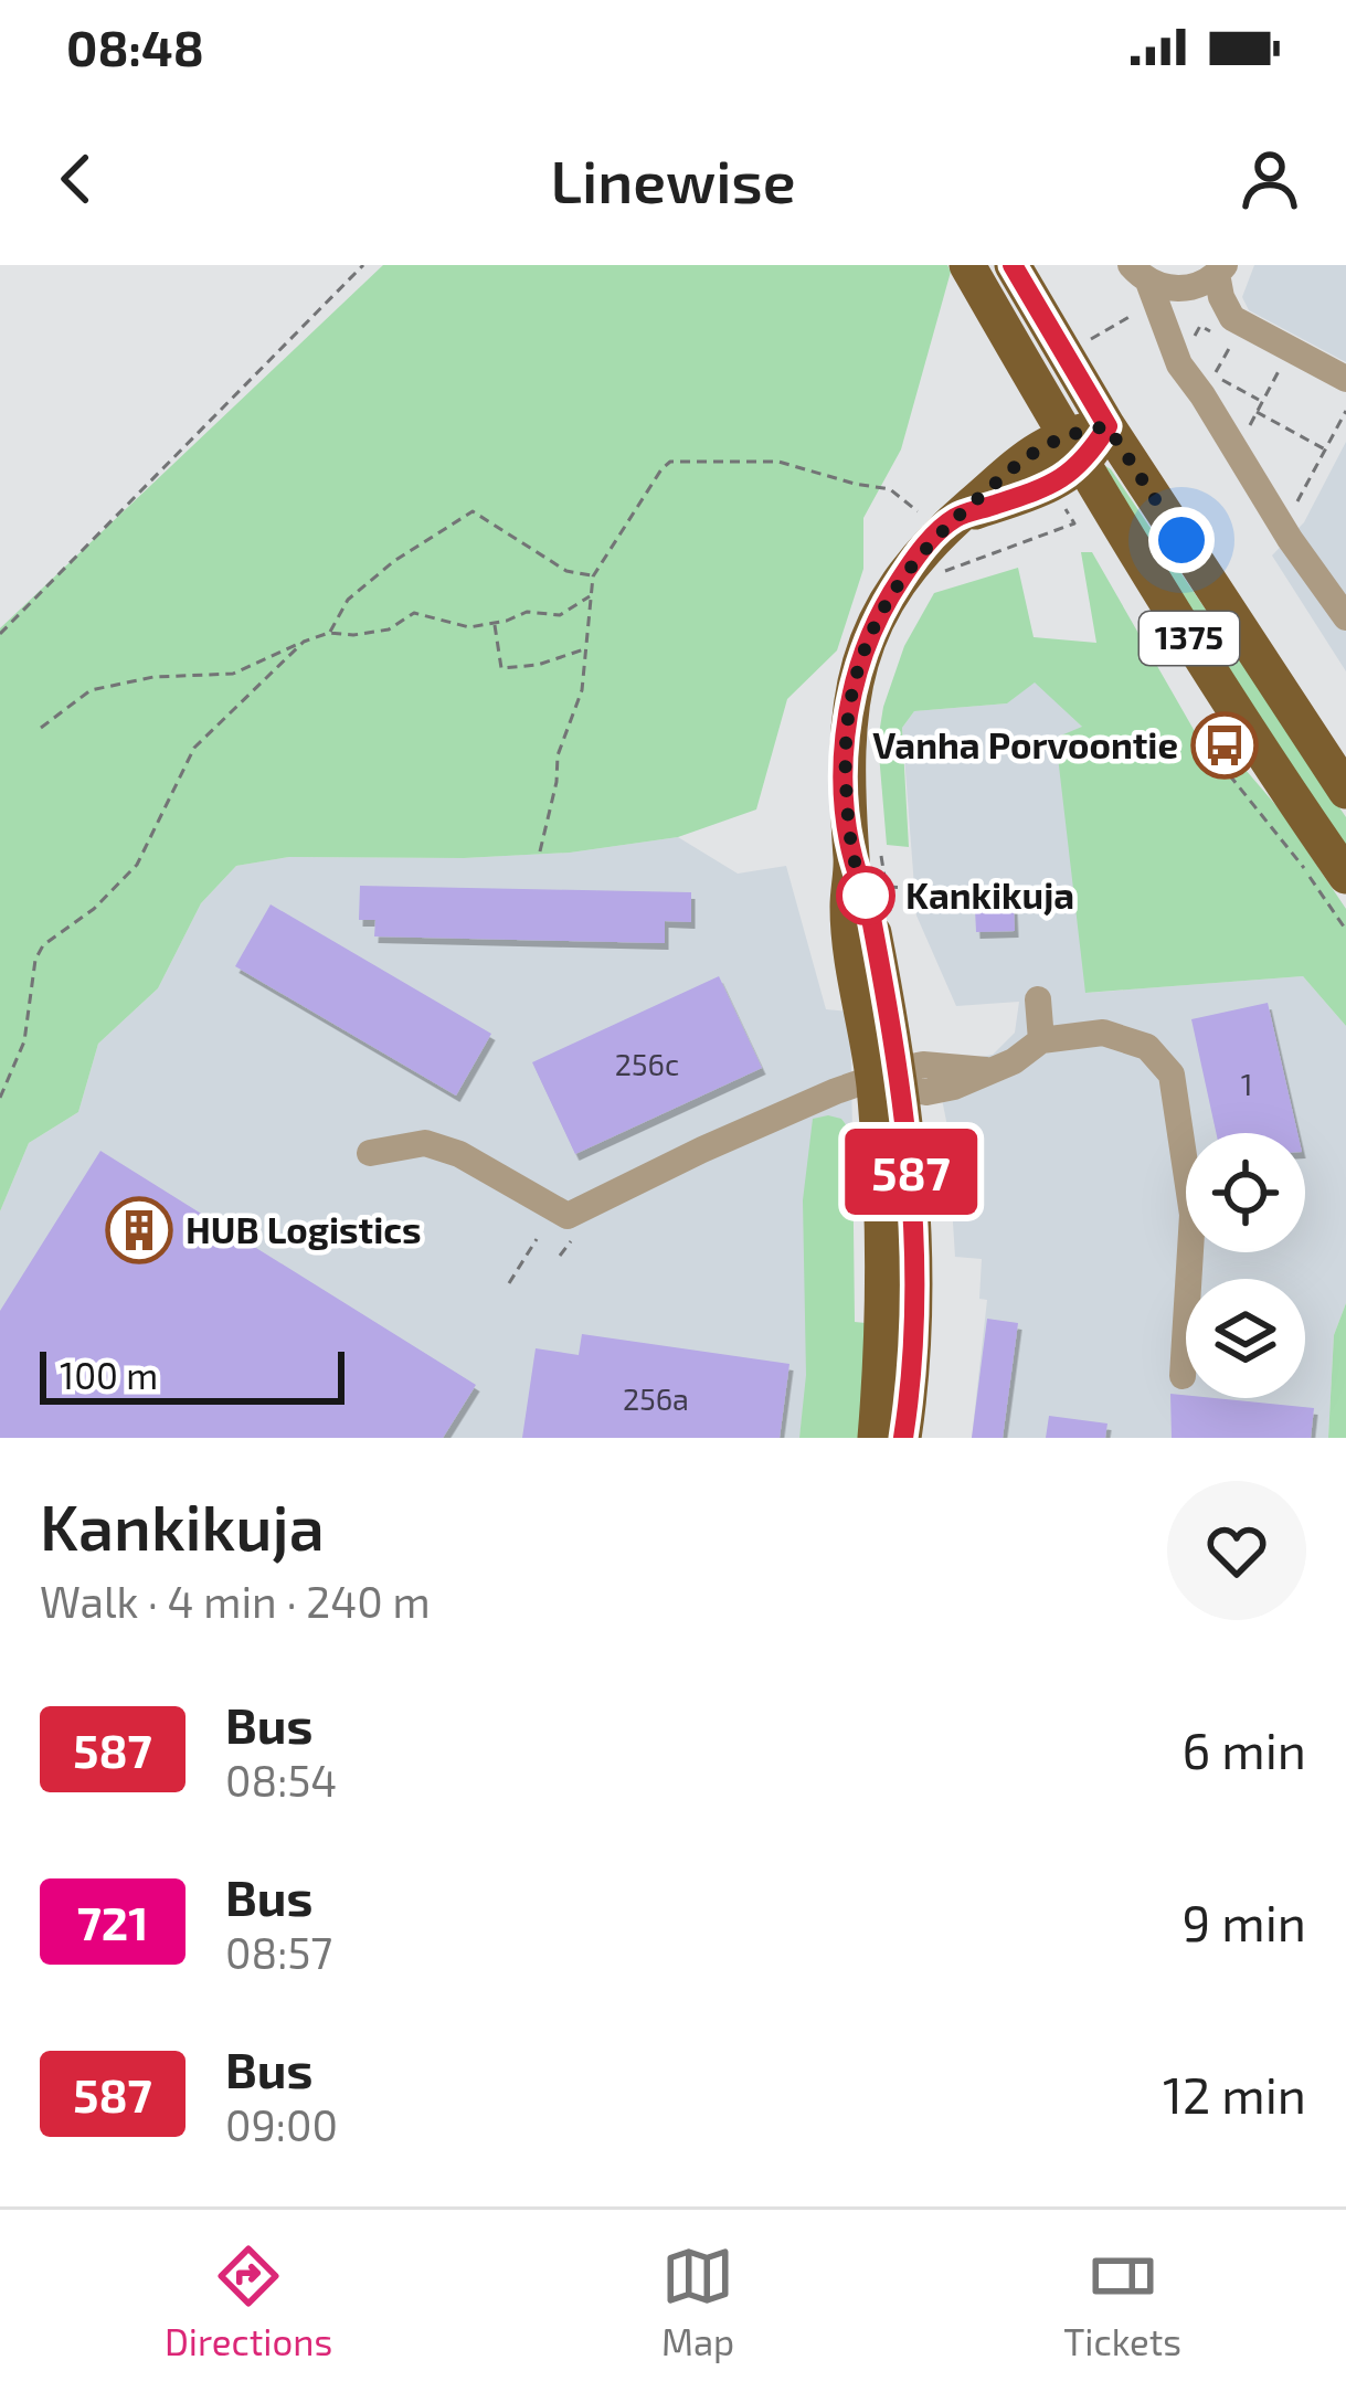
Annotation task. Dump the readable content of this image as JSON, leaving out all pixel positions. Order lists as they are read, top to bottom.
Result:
{
  "streets": {
    "main road": ["1375"]
  },
  "places": {
    "bus stop": ["Vanha Porvoontie"],
    "other": ["Kankikuja"],
    "building": ["HUB Logistics"]
  },
  "lines": ["bus line 587"],
  "house_numbers": ["256c", "1", "256a"],
  "scale_bar": "100 m",
  "page": {
    "status": "08:48",
    "header": "Linewise",
    "on_map": "587",
    "scale": "100 m",
    "heading": ["Kankikuja", "Walk · 4 min · 240 m"],
    "list": [
      {
        "mark": "587",
        "name": "Bus",
        "note": "08:54",
        "value": "6 min"
      },
      {
        "mark": "721",
        "name": "Bus",
        "note": "08:57",
        "value": "9 min"
      },
      {
        "mark": "587",
        "name": "Bus",
        "note": "09:00",
        "value": "12 min"
      }
    ],
    "tabs": ["Directions", "Map", "Tickets"]
  }
}
